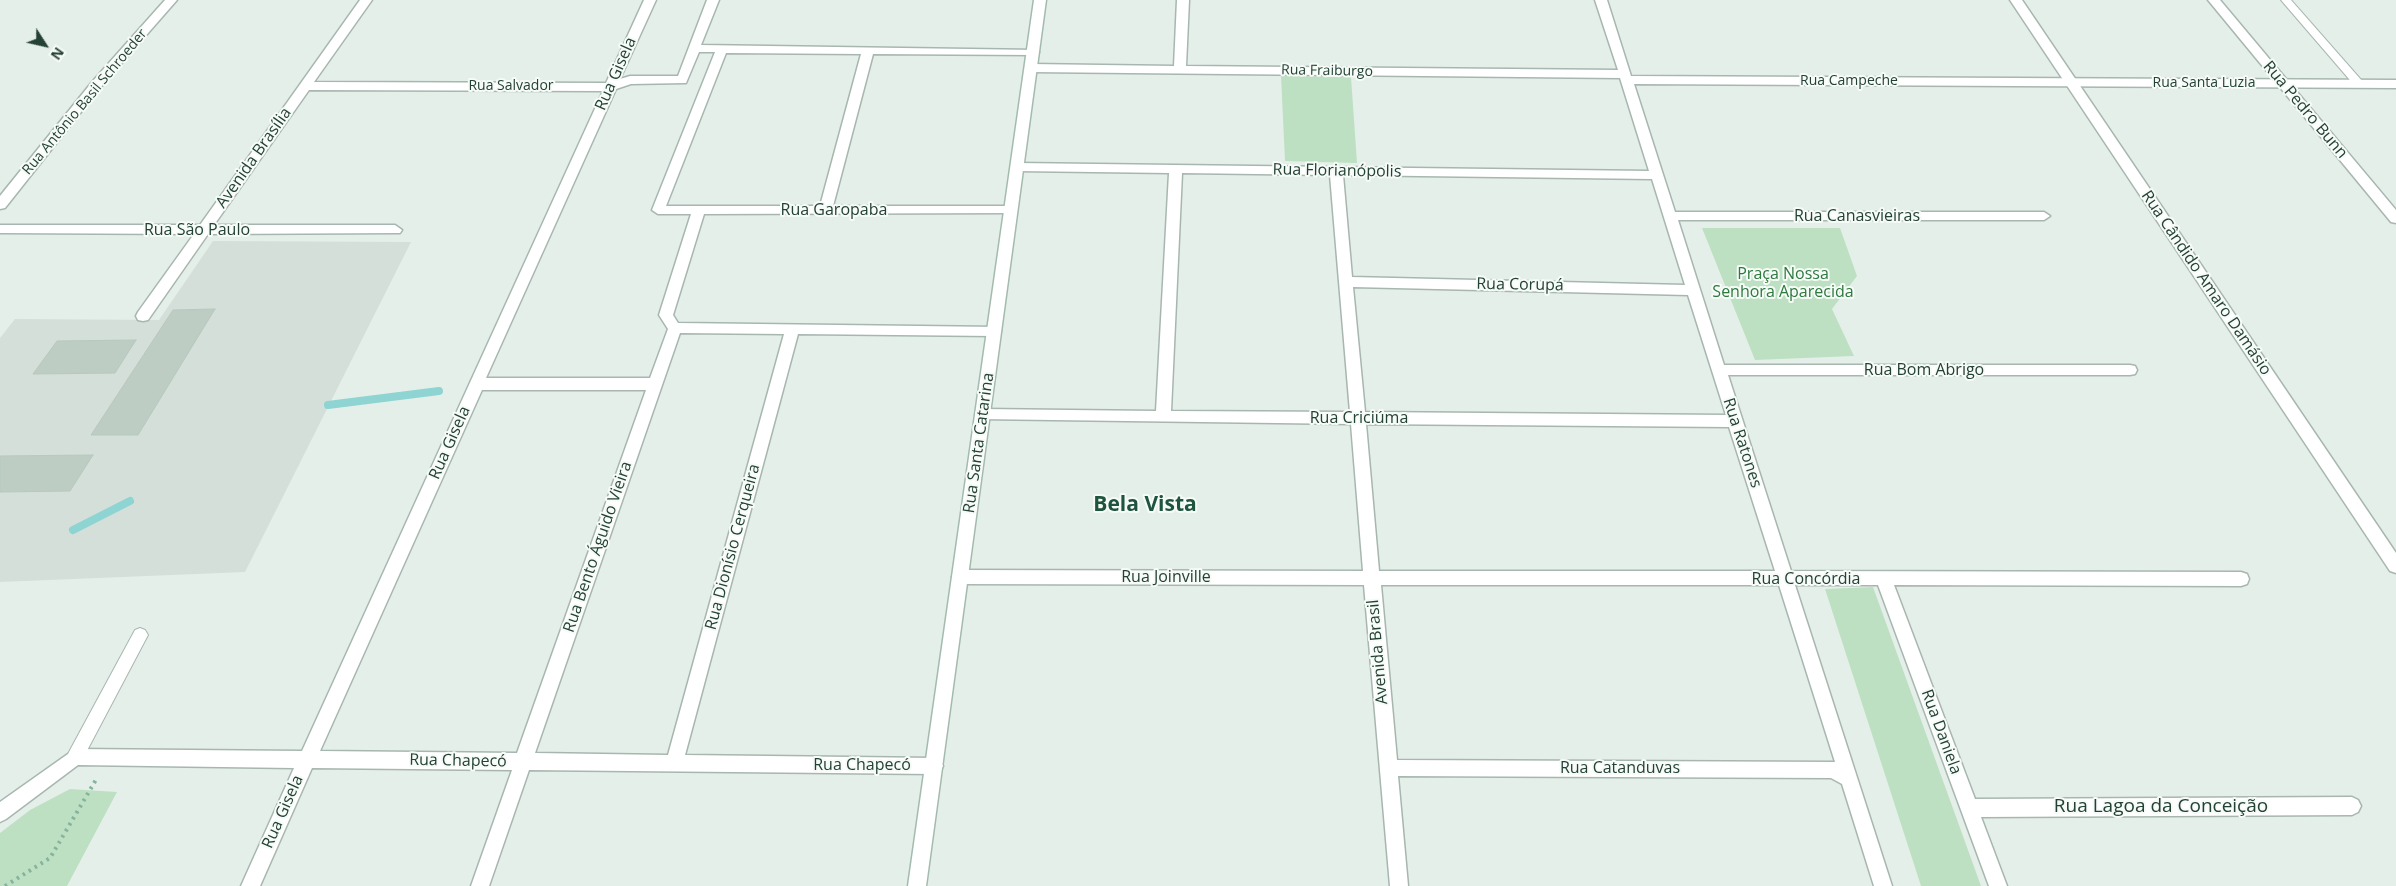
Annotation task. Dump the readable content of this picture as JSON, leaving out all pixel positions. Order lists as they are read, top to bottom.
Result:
{
  "streets": {
    "street": [
      "Rua Fraiburgo",
      "Rua Gisela",
      "Rua Campeche",
      "Rua Santa Luzia",
      "Rua Salvador",
      "Rua Antônio Basil Schroeder",
      "Rua Pedro Bunn",
      "Avenida Brasília",
      "Rua Florianópolis",
      "Rua Garopaba",
      "Rua Canasvieiras",
      "Rua São Paulo",
      "Rua Cândido Amaro Damásio",
      "Rua Corupá",
      "Rua Bom Abrigo",
      "Rua Criciúma",
      "Rua Santa Catarina",
      "Rua Ratones",
      "Rua Bento Águido Vieira",
      "Rua Dionísio Cerqueira",
      "Rua Joinville",
      "Rua Concórdia",
      "Avenida Brasil",
      "Rua Daniela",
      "Rua Chapecó",
      "Rua Catanduvas",
      "Rua Lagoa da Conceição"
    ]
  },
  "crossings": [
    ["Rua Fraiburgo", "Rua Campeche"],
    ["Rua Fraiburgo", "Rua Santa Catarina"],
    ["Rua Fraiburgo", "Rua Ratones"],
    ["Rua Gisela", "Rua Salvador"],
    ["Rua Gisela", "Rua Chapecó"],
    ["Rua Campeche", "Rua Santa Luzia"],
    ["Rua Campeche", "Rua Cândido Amaro Damásio"],
    ["Rua Campeche", "Rua Ratones"],
    ["Rua Santa Luzia", "Rua Pedro Bunn"],
    ["Rua Santa Luzia", "Rua Cândido Amaro Damásio"],
    ["Rua Salvador", "Avenida Brasília"],
    ["Avenida Brasília", "Rua São Paulo"],
    ["Rua Florianópolis", "Rua Santa Catarina"],
    ["Rua Florianópolis", "Rua Ratones"],
    ["Rua Florianópolis", "Avenida Brasil"],
    ["Rua Garopaba", "Rua Santa Catarina"],
    ["Rua Canasvieiras", "Rua Ratones"],
    ["Rua Corupá", "Rua Ratones"],
    ["Rua Corupá", "Avenida Brasil"],
    ["Rua Bom Abrigo", "Rua Ratones"],
    ["Rua Criciúma", "Rua Santa Catarina"],
    ["Rua Criciúma", "Rua Ratones"],
    ["Rua Criciúma", "Avenida Brasil"],
    ["Rua Santa Catarina", "Rua Joinville"],
    ["Rua Santa Catarina", "Rua Chapecó"],
    ["Rua Ratones", "Rua Concórdia"],
    ["Rua Ratones", "Rua Catanduvas"],
    ["Rua Bento Águido Vieira", "Rua Chapecó"],
    ["Rua Dionísio Cerqueira", "Rua Chapecó"],
    ["Rua Joinville", "Rua Concórdia"],
    ["Rua Joinville", "Avenida Brasil"],
    ["Rua Concórdia", "Avenida Brasil"],
    ["Rua Concórdia", "Rua Daniela"],
    ["Avenida Brasil", "Rua Catanduvas"],
    ["Rua Daniela", "Rua Lagoa da Conceição"]
  ],
  "districts": ["Bela Vista"],
  "parks": ["Praça Nossa Senhora Aparecida"],
  "north": "bottom right"
}
